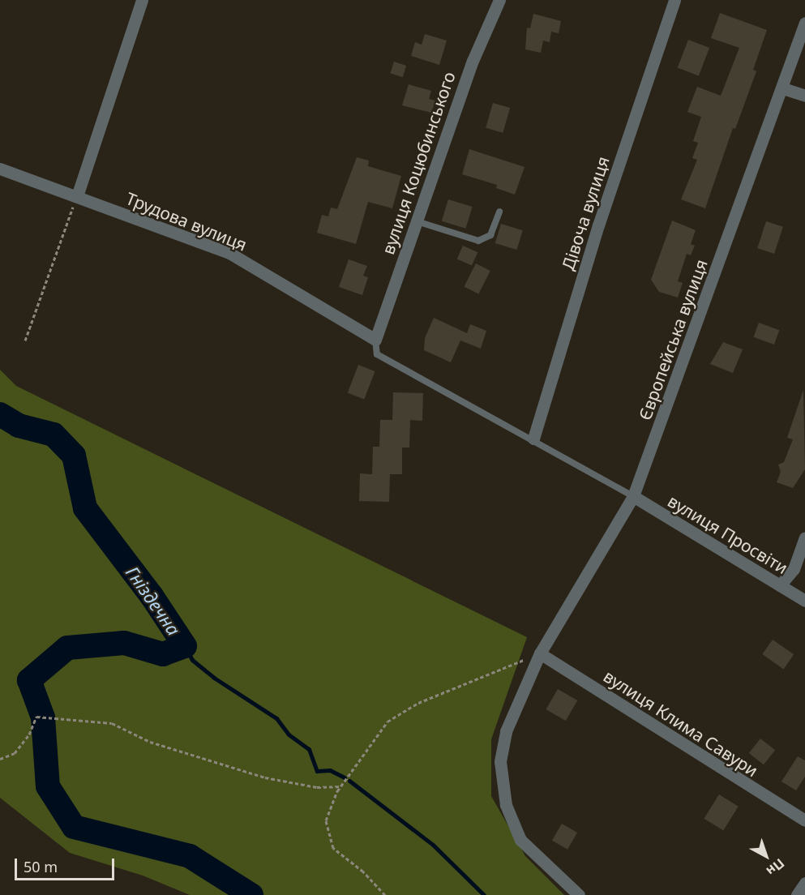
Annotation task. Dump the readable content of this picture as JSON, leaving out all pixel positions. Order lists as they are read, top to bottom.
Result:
{
  "streets": {
    "street": [
      "вулиця Коцюбинського",
      "Дівоча вулиця",
      "Трудова вулиця",
      "Європейська вулиця",
      "вулиця Просвіти",
      "вулиця Клима Савури"
    ]
  },
  "crossings": [
    ["вулиця Коцюбинського", "Трудова вулиця"],
    ["Європейська вулиця", "вулиця Просвіти"],
    ["Європейська вулиця", "вулиця Клима Савури"]
  ],
  "water": ["Гніздечна"],
  "scale_bar": "50 m",
  "north": "bottom right"
}
